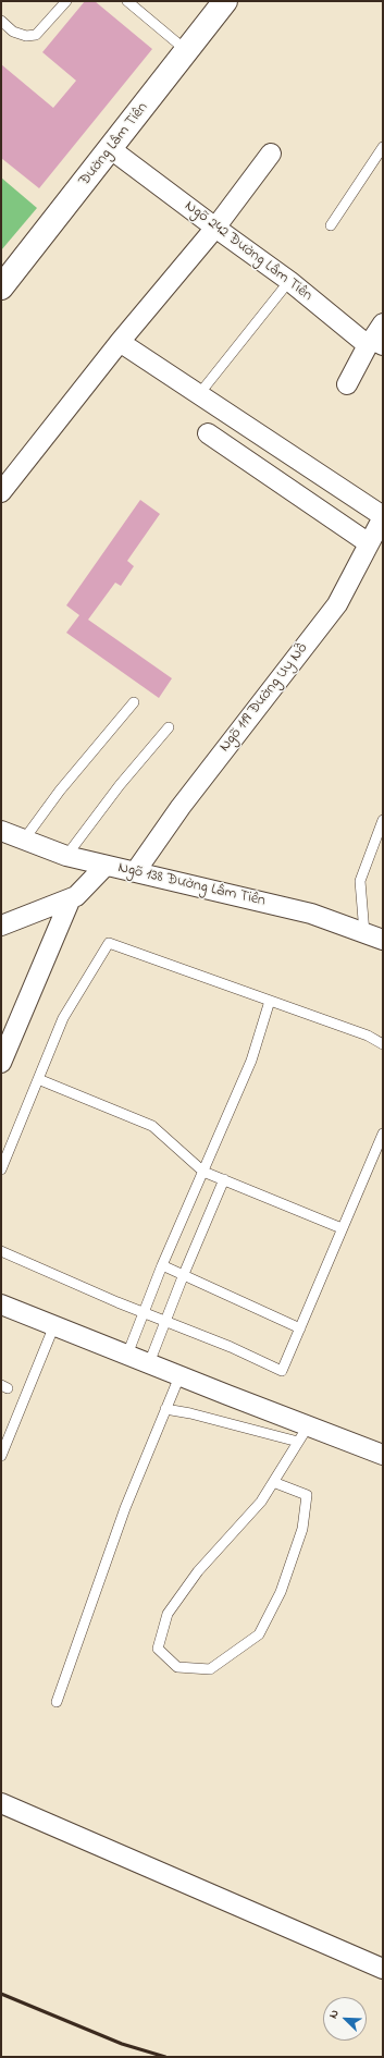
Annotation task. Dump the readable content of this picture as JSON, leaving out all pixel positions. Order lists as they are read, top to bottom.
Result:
{
  "streets": {
    "street": [
      "Đường Lâm Tiên",
      "Ngõ 242 Đường Lâm Tiên",
      "Ngõ 119 Đường Uy Nỗ",
      "Ngõ 138 Đường Lâm Tiên"
    ]
  },
  "crossings": [
    ["Đường Lâm Tiên", "Ngõ 242 Đường Lâm Tiên"],
    ["Ngõ 119 Đường Uy Nỗ", "Ngõ 138 Đường Lâm Tiên"]
  ],
  "north": "top left"
}
